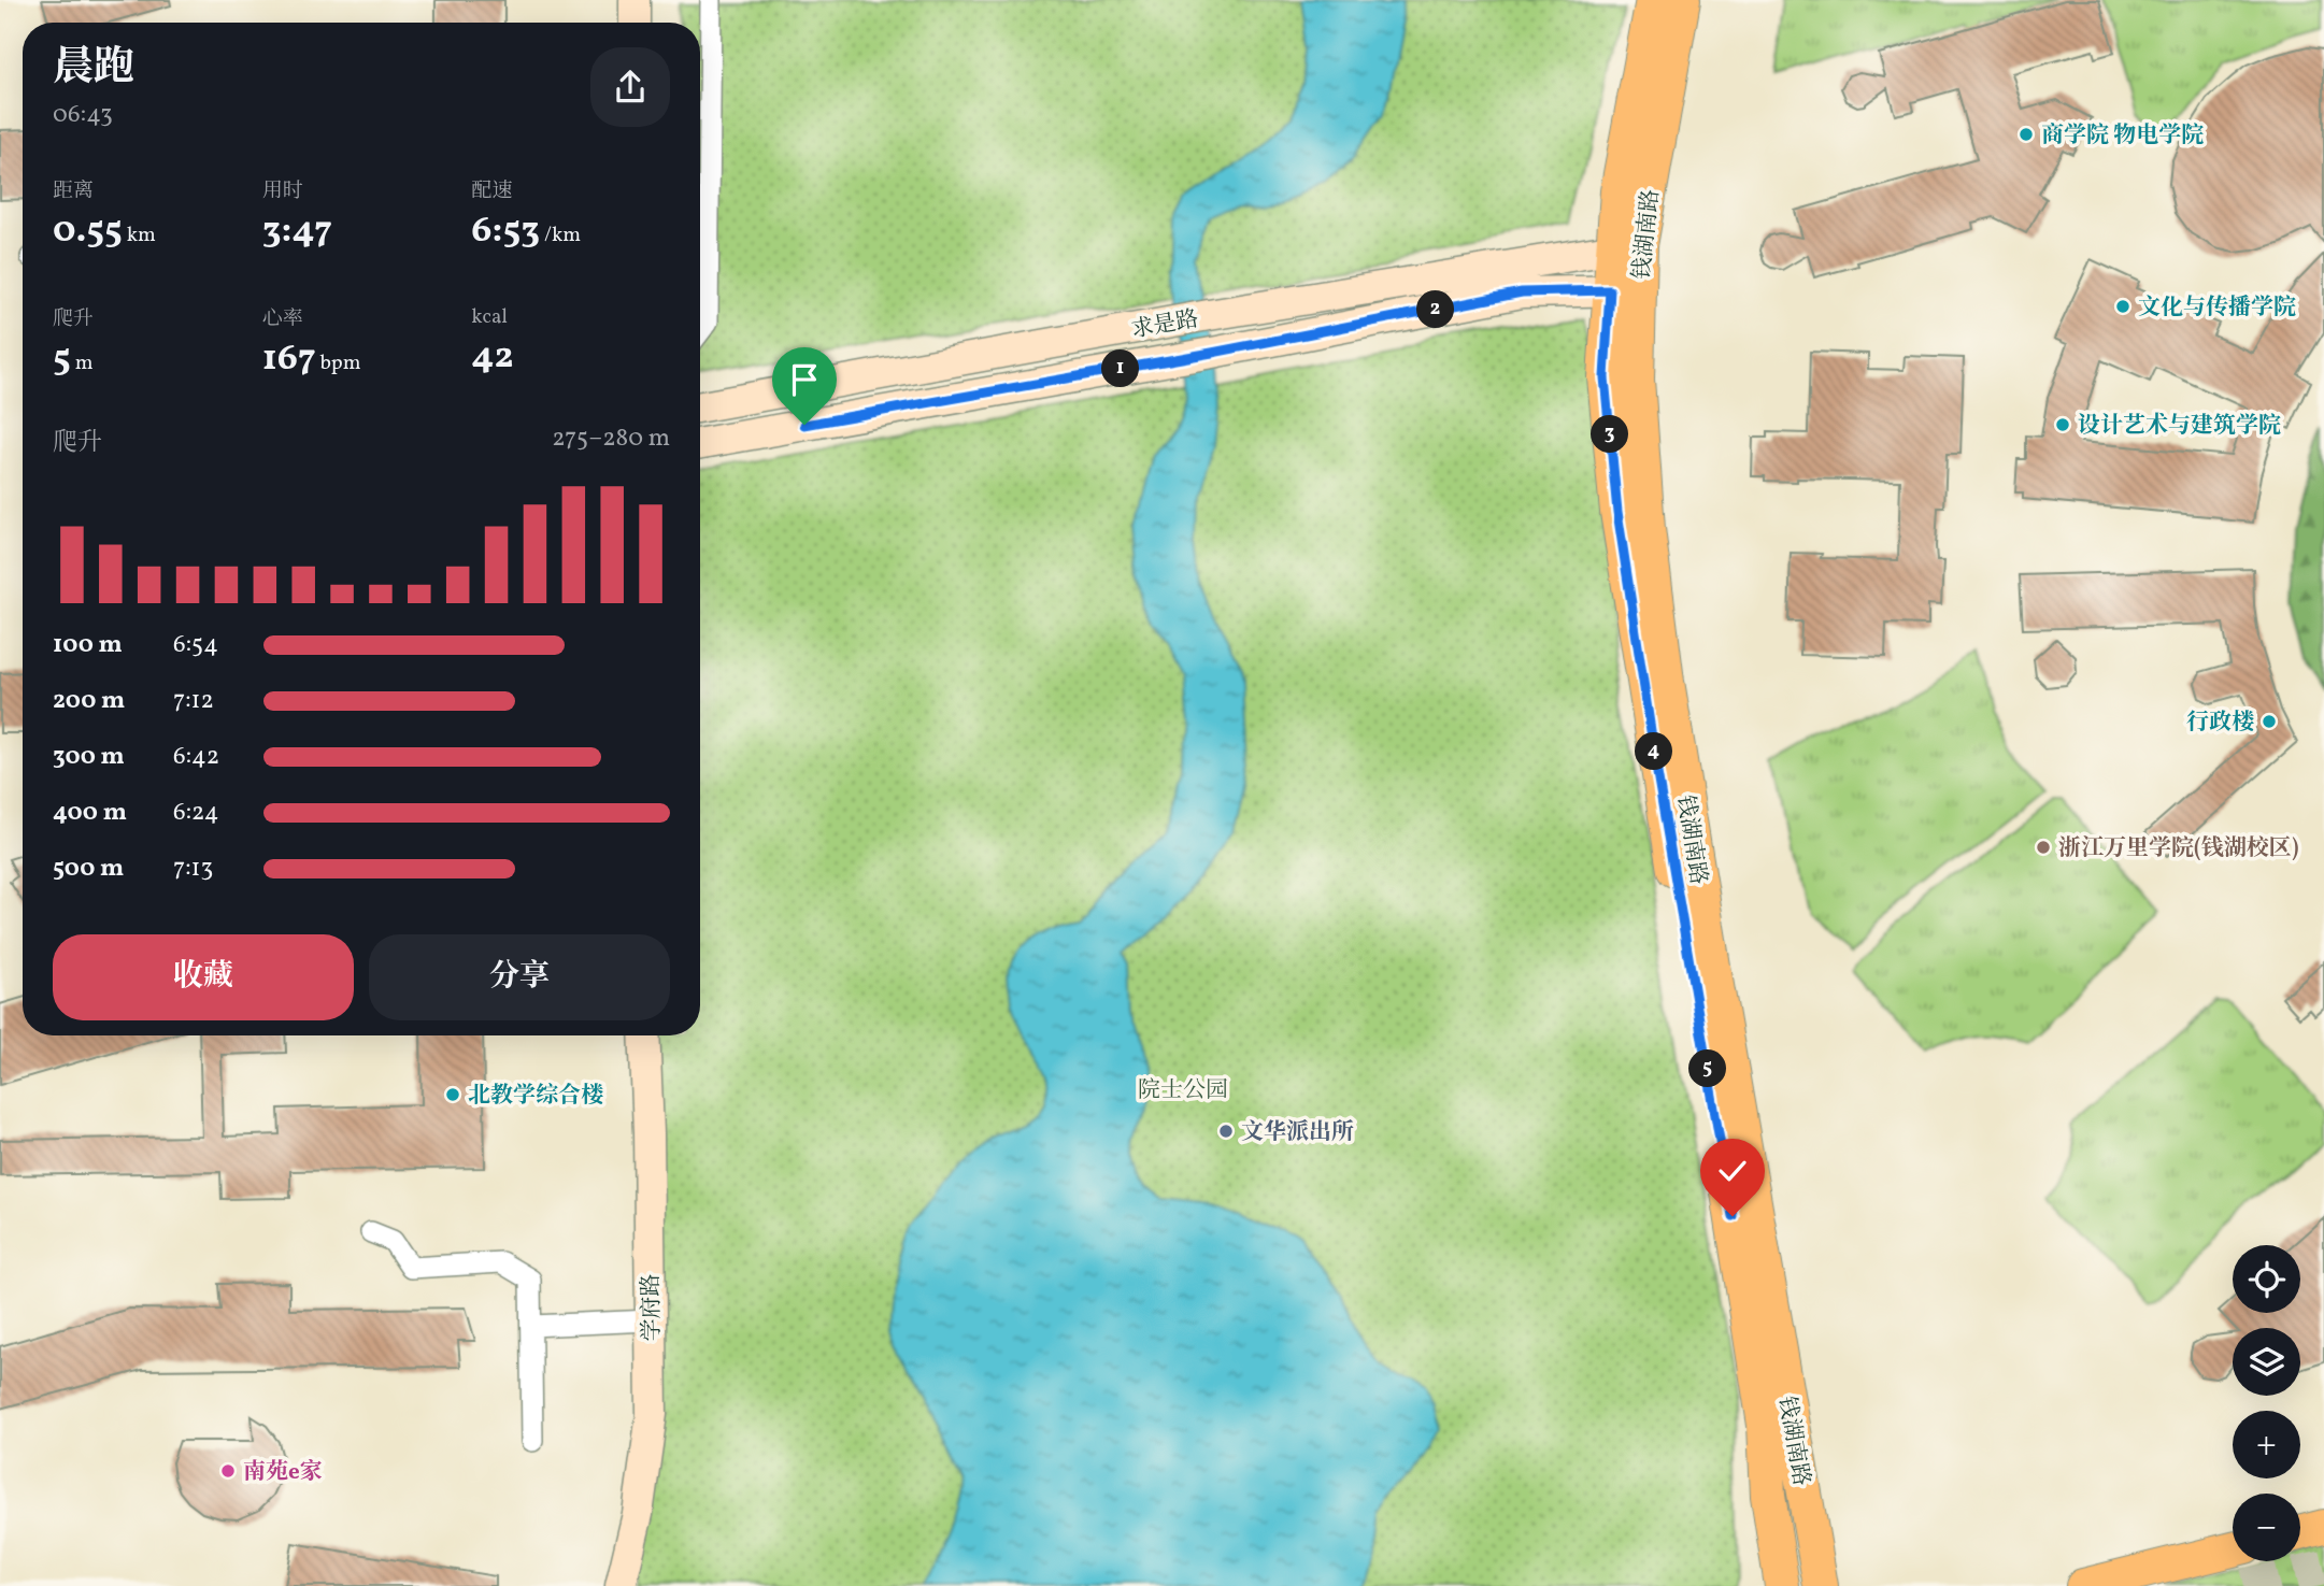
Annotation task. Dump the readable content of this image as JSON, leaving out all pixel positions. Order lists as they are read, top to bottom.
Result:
{
  "streets": {
    "main road": ["钱湖南路"],
    "street": ["求是路", "学府路"]
  },
  "crossings": [
    ["钱湖南路", "求是路"]
  ],
  "parks": ["院士公园"],
  "places": [
    "商学院 物电学院",
    "文化与传播学院",
    "设计艺术与建筑学院",
    "行政楼",
    "浙江万里学院(钱湖校区)",
    "北教学综合楼",
    "文华派出所",
    "南苑e家"
  ],
  "page": {
    "heading": ["晨跑", "06:43"],
    "stats": [
      ["距离", "0.55 km"],
      ["用时", "3:47"],
      ["配速", "6:53 /km"],
      ["爬升", "5 m"],
      ["心率", "167 bpm"],
      ["kcal", "42"]
    ],
    "pins": [
      "2",
      "1",
      "3",
      "4",
      "5"
    ],
    "chart": ["爬升", "275–280 m"],
    "list": [
      {
        "name": "100 m",
        "note": "6:54"
      },
      {
        "name": "200 m",
        "note": "7:12"
      },
      {
        "name": "300 m",
        "note": "6:42"
      },
      {
        "name": "400 m",
        "note": "6:24"
      },
      {
        "name": "500 m",
        "note": "7:13"
      }
    ],
    "buttons": ["收藏", "分享"],
    "map_buttons": ["+", "−"]
  }
}
